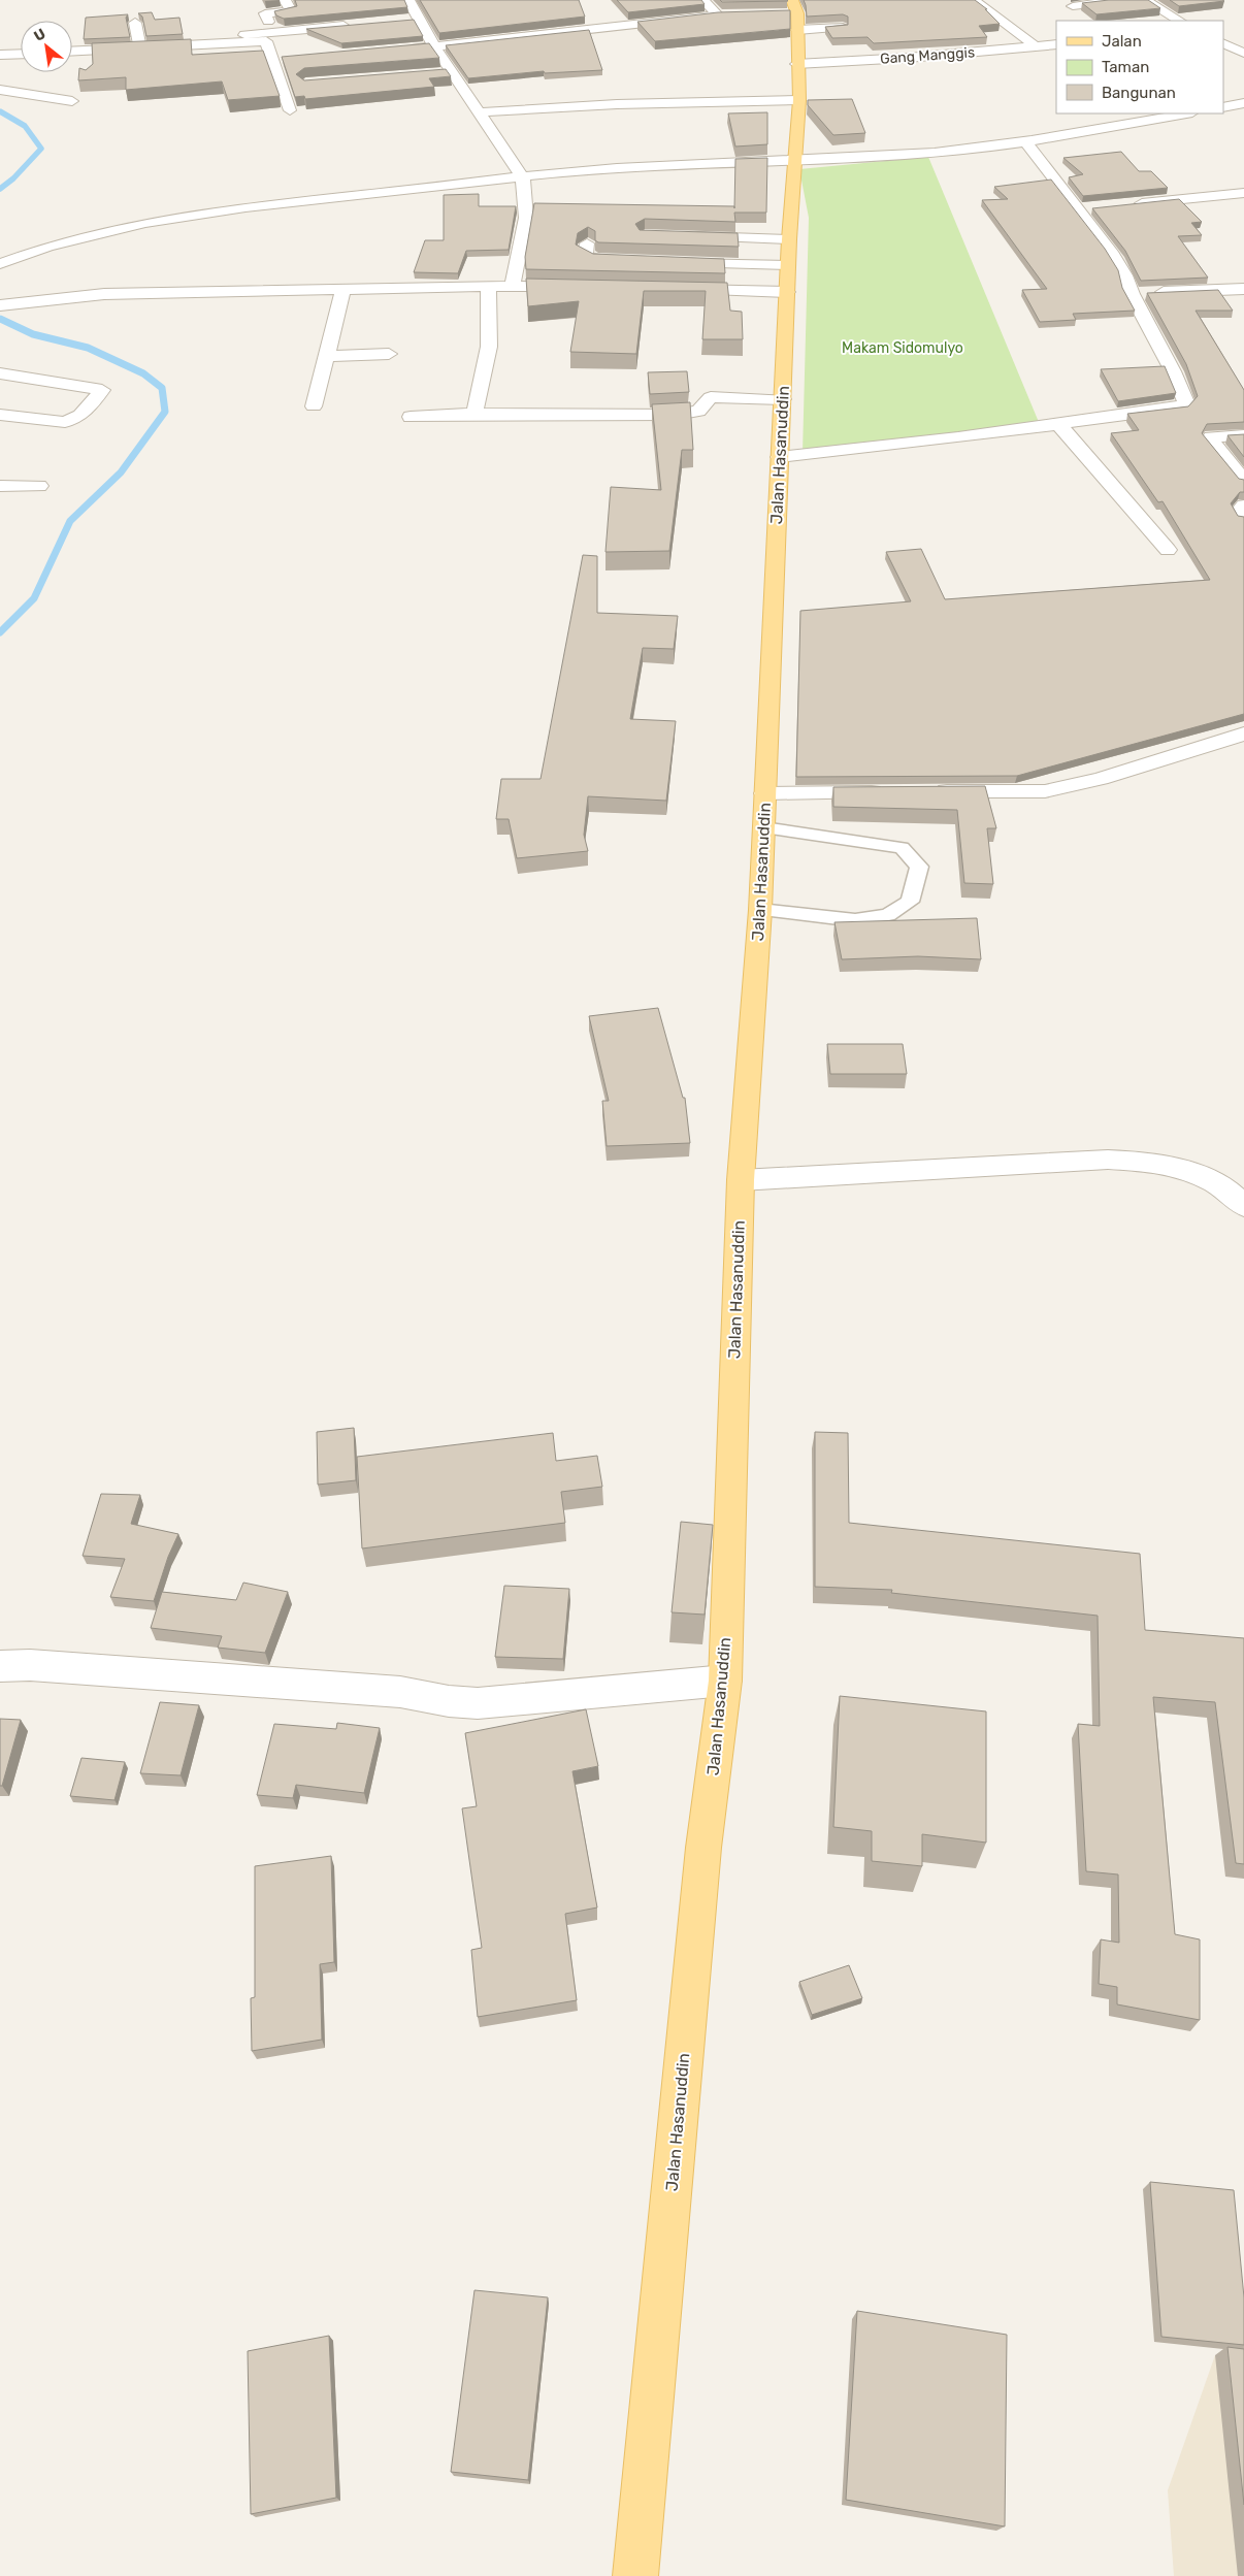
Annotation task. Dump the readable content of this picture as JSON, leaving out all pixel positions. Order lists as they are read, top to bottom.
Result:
{
  "streets": {
    "main road": ["Jalan Hasanuddin"],
    "street": ["Gang Manggis"]
  },
  "crossings": [
    ["Gang Manggis", "Jalan Hasanuddin"]
  ],
  "parks": ["Makam Sidomulyo"],
  "legend": ["Jalan", "Taman", "Bangunan"],
  "north": "top left"
}
